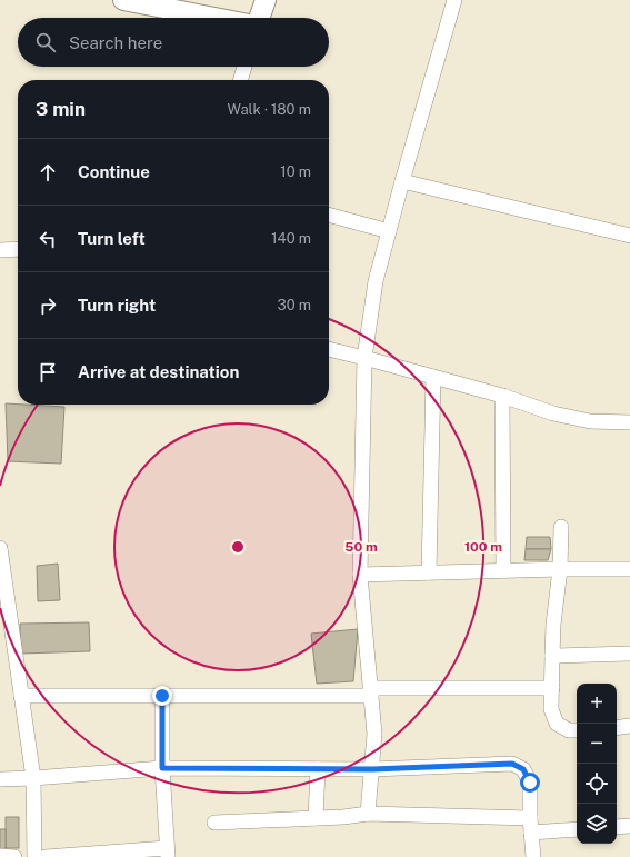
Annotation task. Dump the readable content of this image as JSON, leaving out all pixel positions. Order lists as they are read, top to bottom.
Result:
{
  "page": {
    "search": "Search here",
    "heading": ["3 min", "Walk · 180 m"],
    "list": [
      ["Continue", "10 m"],
      ["Turn left", "140 m"],
      ["Turn right", "30 m"],
      "Arrive at destination"
    ],
    "map_buttons": ["+", "−"]
  },
  "rings": ["50 m", "100 m"]
}
